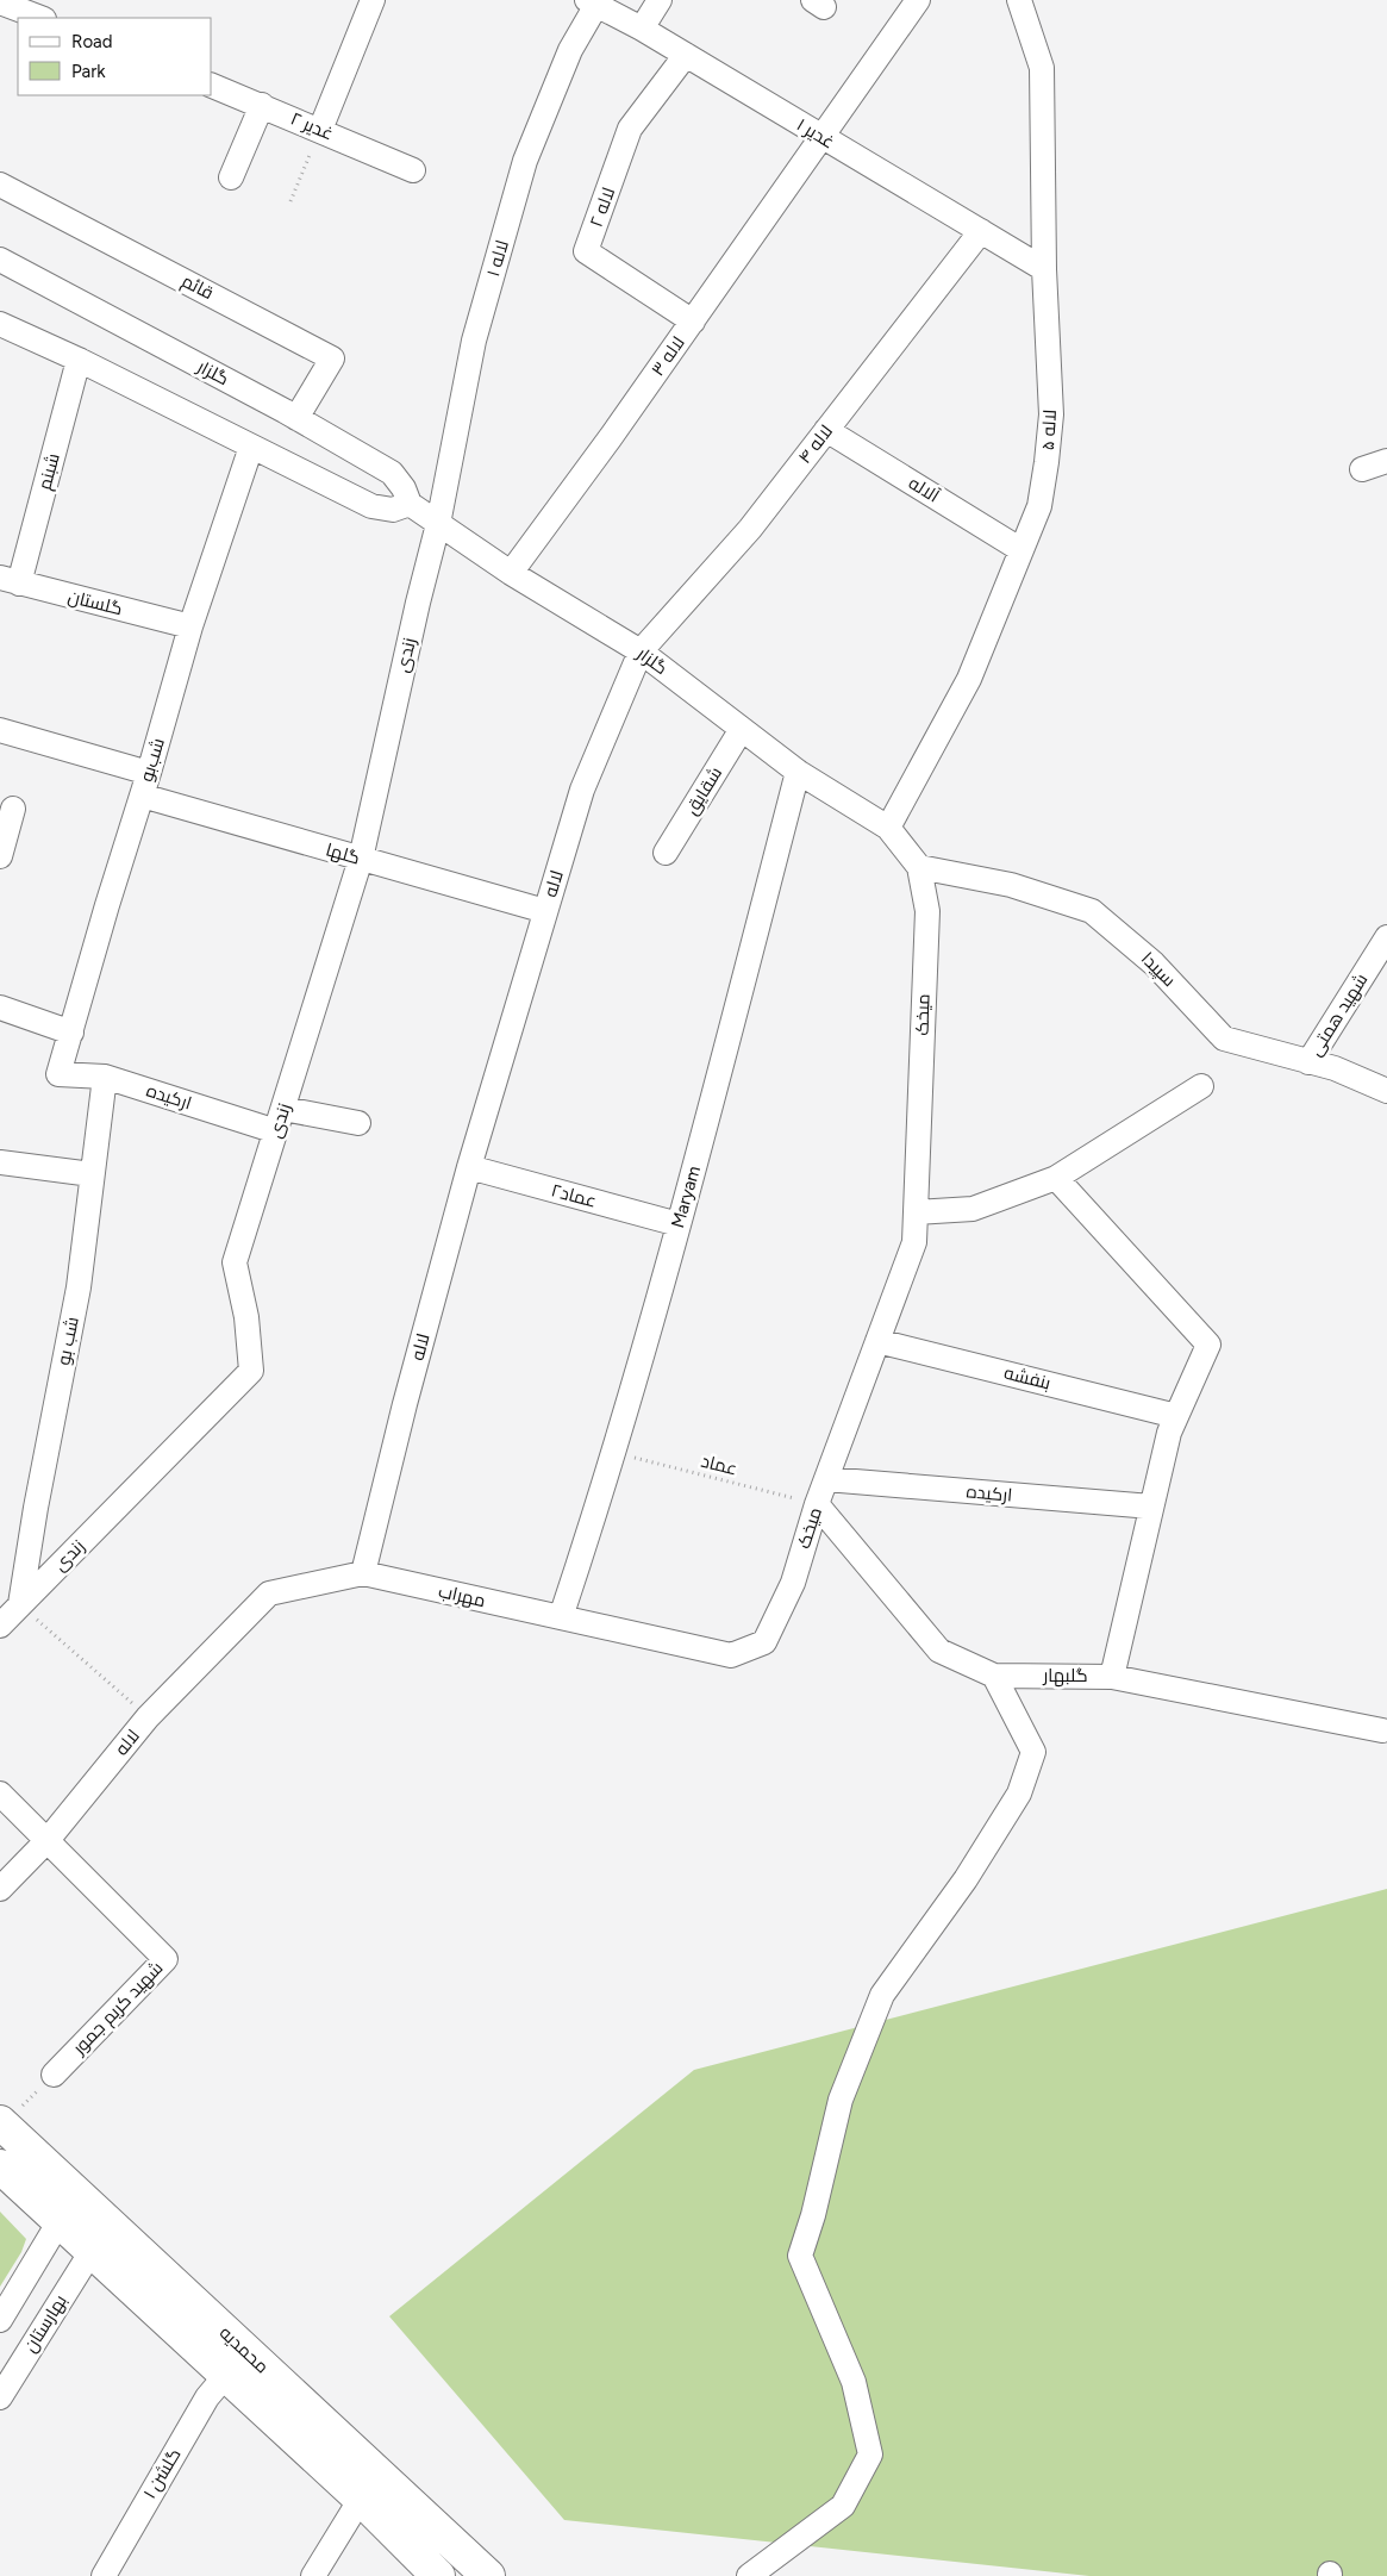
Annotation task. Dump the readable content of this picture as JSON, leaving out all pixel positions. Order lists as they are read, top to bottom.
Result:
{
  "streets": {
    "street": [
      "غدیر ۲",
      "غدیر ۱",
      "لاله ۲",
      "لاله ۱",
      "قائم",
      "لاله ۳",
      "گلزار",
      "لاله ۵",
      "لاله ۴",
      "شبنم",
      "آلاله",
      "گلستان",
      "زندی",
      "شب‌بو",
      "شقایق",
      "گلها",
      "لاله",
      "سپیدا",
      "میخک",
      "شهید همتی",
      "ارکیده",
      "عماد۲",
      "Maryam",
      "شب بو",
      "بنفشه",
      "مهراب",
      "گلبهار",
      "شهید کریم جمور",
      "بهارستان",
      "محمدیه",
      "گلشن ۱"
    ],
    "path": ["عماد"]
  },
  "crossings": [
    ["غدیر ۱", "لاله ۲"],
    ["غدیر ۱", "لاله ۱"],
    ["غدیر ۱", "لاله ۳"],
    ["غدیر ۱", "لاله ۵"],
    ["غدیر ۱", "لاله ۴"],
    ["لاله ۲", "لاله ۳"],
    ["لاله ۱", "گلزار"],
    ["لاله ۱", "زندی"],
    ["قائم", "گلزار"],
    ["لاله ۳", "گلزار"],
    ["گلزار", "لاله ۵"],
    ["گلزار", "لاله ۴"],
    ["گلزار", "زندی"],
    ["گلزار", "شقایق"],
    ["گلزار", "لاله"],
    ["گلزار", "میخک"],
    ["گلزار", "Maryam"],
    ["لاله ۵", "آلاله"],
    ["لاله ۵", "میخک"],
    ["لاله ۴", "آلاله"],
    ["لاله ۴", "لاله"],
    ["شبنم", "گلستان"],
    ["گلستان", "شب‌بو"],
    ["زندی", "گلها"],
    ["زندی", "ارکیده"],
    ["زندی", "شب بو"],
    ["شب‌بو", "گلها"],
    ["شب‌بو", "ارکیده"],
    ["گلها", "لاله"],
    ["لاله", "عماد۲"],
    ["لاله", "مهراب"],
    ["لاله", "شهید کریم جمور"],
    ["سپیدا", "میخک"],
    ["سپیدا", "شهید همتی"],
    ["میخک", "ارکیده"],
    ["میخک", "Maryam"],
    ["میخک", "بنفشه"],
    ["میخک", "عماد"],
    ["میخک", "مهراب"],
    ["میخک", "گلبهار"],
    ["ارکیده", "شب بو"],
    ["عماد۲", "Maryam"],
    ["Maryam", "عماد"],
    ["Maryam", "مهراب"],
    ["عماد", "گلبهار"],
    ["بهارستان", "محمدیه"],
    ["محمدیه", "گلشن ۱"]
  ],
  "legend": ["Road", "Park"]
}
